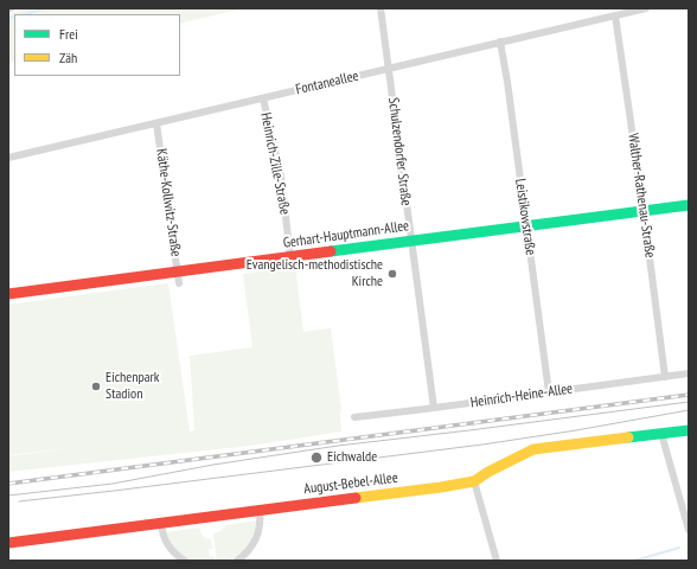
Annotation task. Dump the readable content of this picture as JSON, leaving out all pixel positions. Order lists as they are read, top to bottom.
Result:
{
  "streets": {
    "street": [
      "Fontaneallee",
      "Schulzendorfer Straße",
      "Heinrich-Zille-Straße",
      "Walther-Rathenau-Straße",
      "Käthe-Kollwitz-Straße",
      "Leistikowstraße",
      "Gerhart-Hauptmann-Allee",
      "Heinrich-Heine-Allee",
      "August-Bebel-Allee"
    ]
  },
  "crossings": [
    ["Fontaneallee", "Schulzendorfer Straße"],
    ["Fontaneallee", "Heinrich-Zille-Straße"],
    ["Fontaneallee", "Walther-Rathenau-Straße"],
    ["Fontaneallee", "Käthe-Kollwitz-Straße"],
    ["Fontaneallee", "Leistikowstraße"],
    ["Schulzendorfer Straße", "Gerhart-Hauptmann-Allee"],
    ["Schulzendorfer Straße", "Heinrich-Heine-Allee"],
    ["Heinrich-Zille-Straße", "Gerhart-Hauptmann-Allee"],
    ["Walther-Rathenau-Straße", "Gerhart-Hauptmann-Allee"],
    ["Walther-Rathenau-Straße", "Heinrich-Heine-Allee"],
    ["Käthe-Kollwitz-Straße", "Gerhart-Hauptmann-Allee"],
    ["Leistikowstraße", "Gerhart-Hauptmann-Allee"],
    ["Leistikowstraße", "Heinrich-Heine-Allee"]
  ],
  "places": ["Evangelisch-methodistische Kirche", "Eichenpark Stadion", "Eichwalde"],
  "legend": ["Frei", "Zäh"]
}
